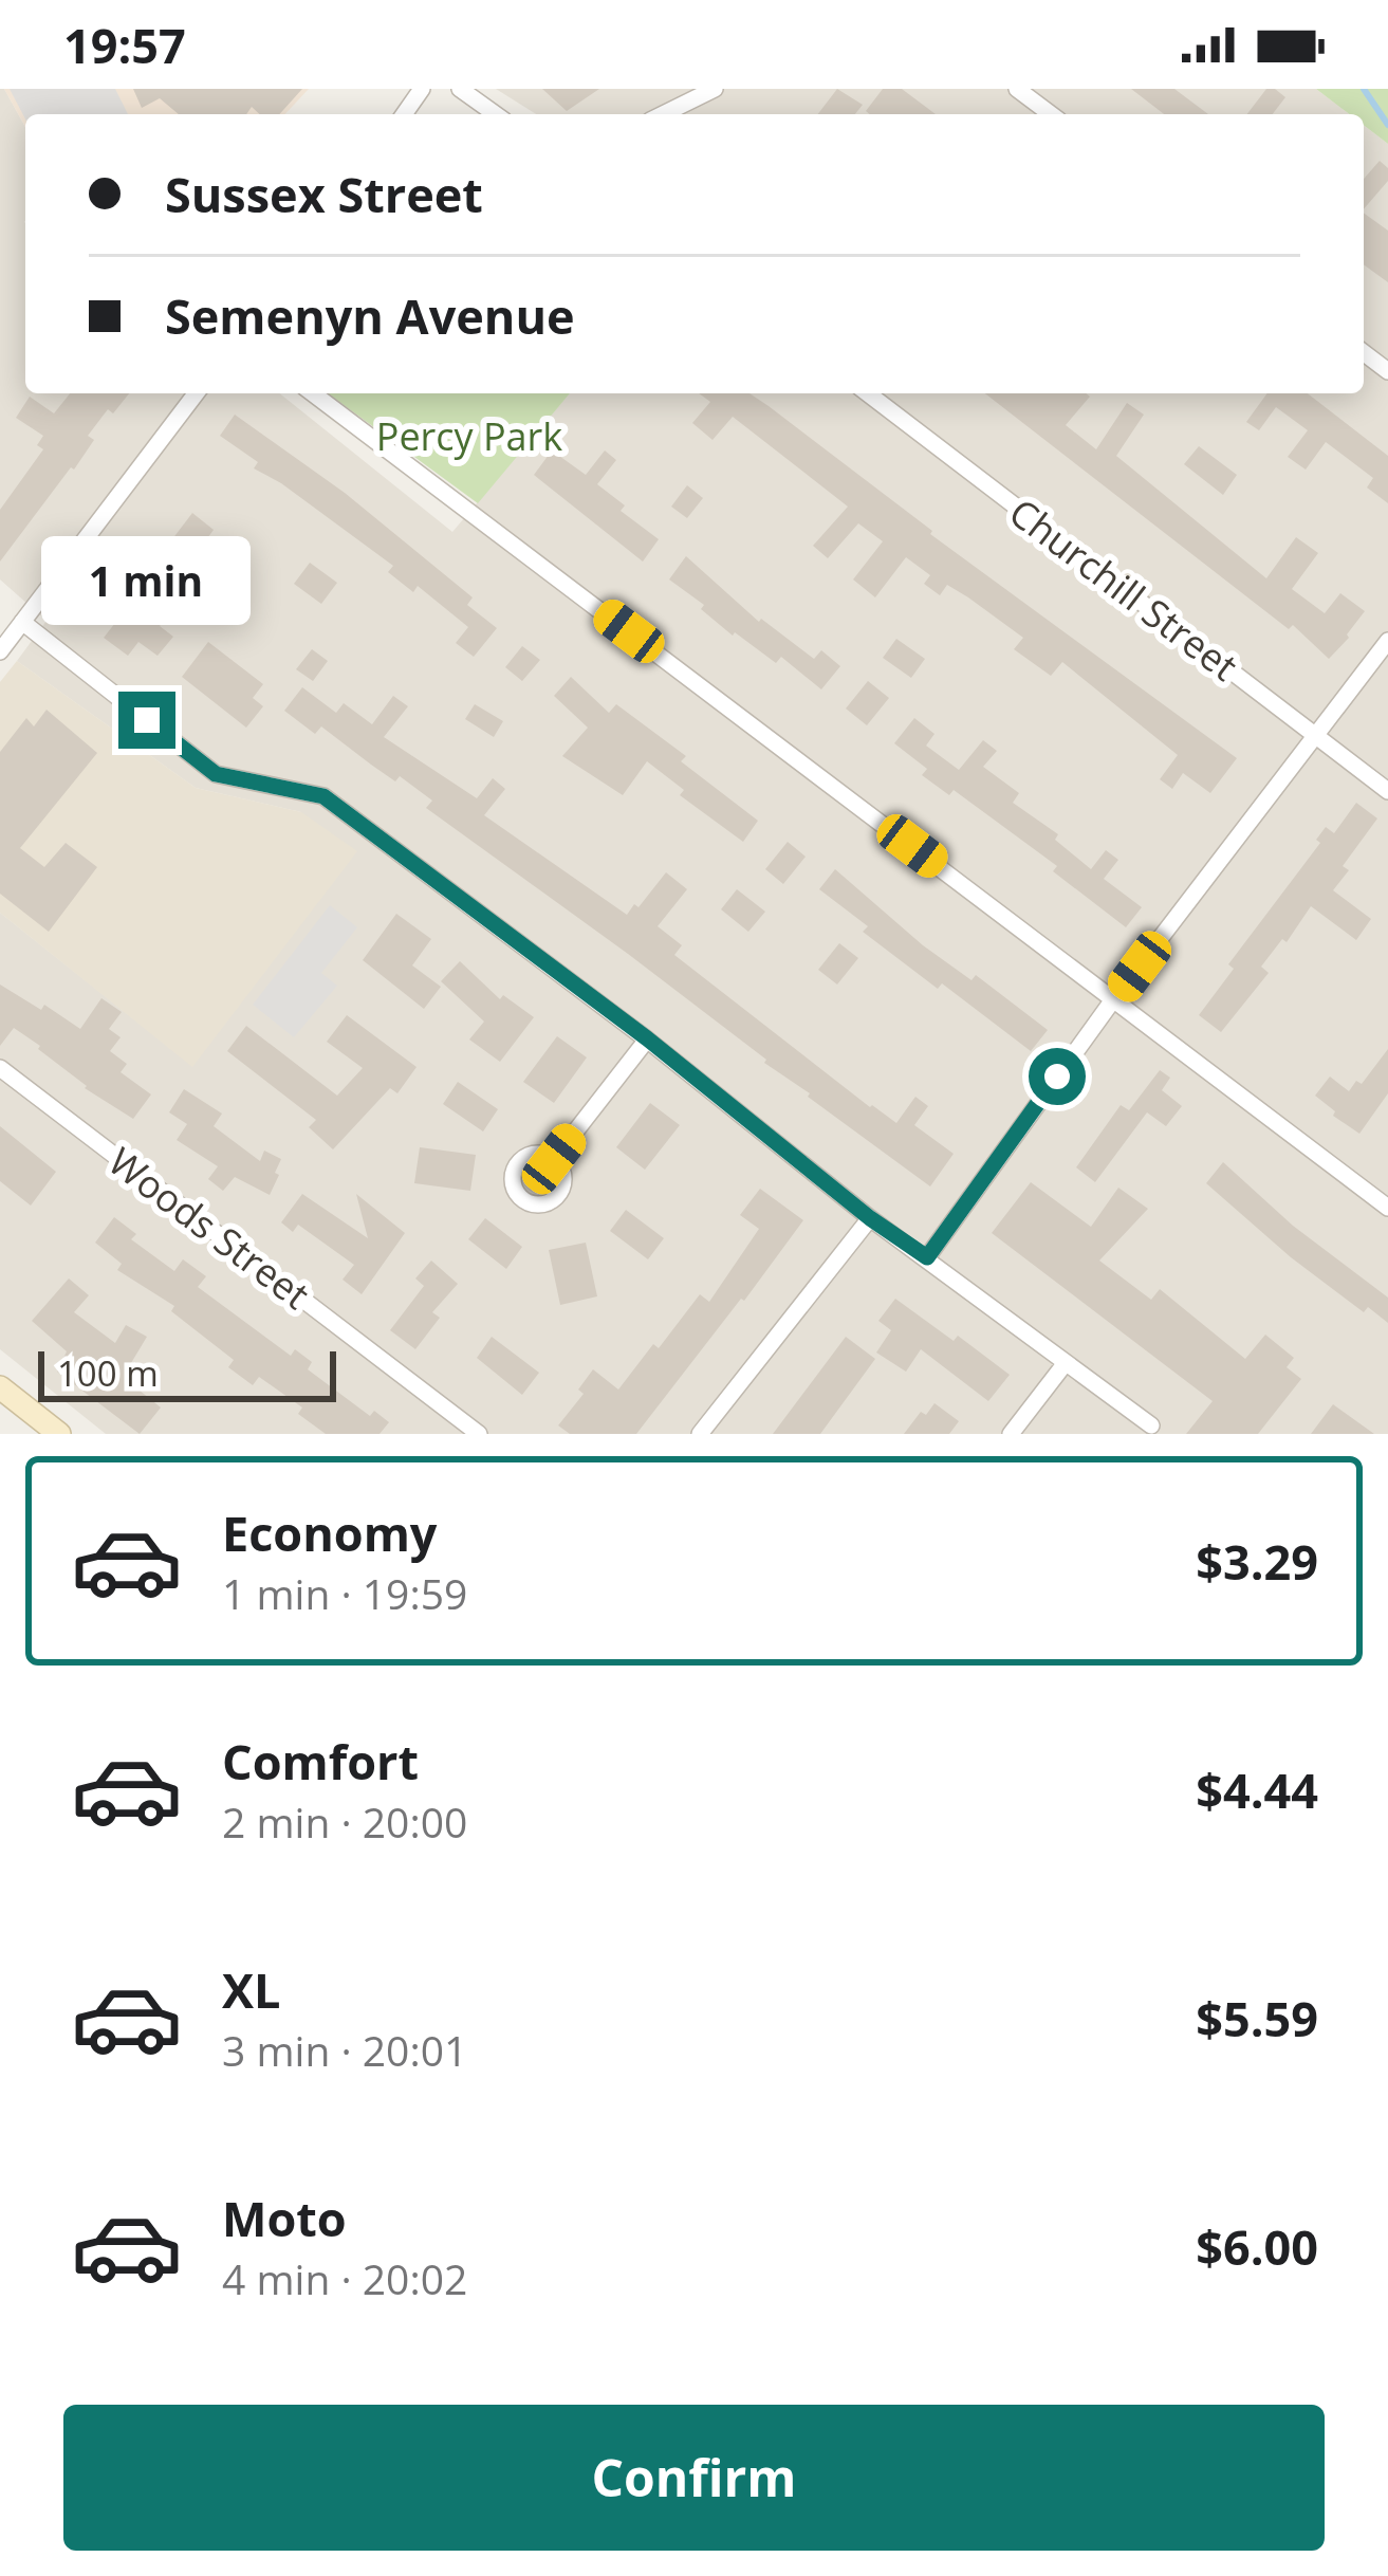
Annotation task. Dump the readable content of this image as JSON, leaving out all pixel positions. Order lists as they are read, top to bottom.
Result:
{
  "streets": {
    "street": ["Churchill Street", "Woods Street"]
  },
  "parks": ["Percy Park"],
  "scale_bar": "100 m",
  "page": {
    "status": "19:57",
    "banner": ["Sussex Street", "Semenyn Avenue"],
    "bubble": "1 min",
    "scale": "100 m",
    "list": [
      {
        "name": "Economy",
        "note": "1 min · 19:59",
        "value": "$3.29"
      },
      {
        "name": "Comfort",
        "note": "2 min · 20:00",
        "value": "$4.44"
      },
      {
        "name": "XL",
        "note": "3 min · 20:01",
        "value": "$5.59"
      },
      {
        "name": "Moto",
        "note": "4 min · 20:02",
        "value": "$6.00"
      }
    ],
    "buttons": "Confirm"
  }
}
